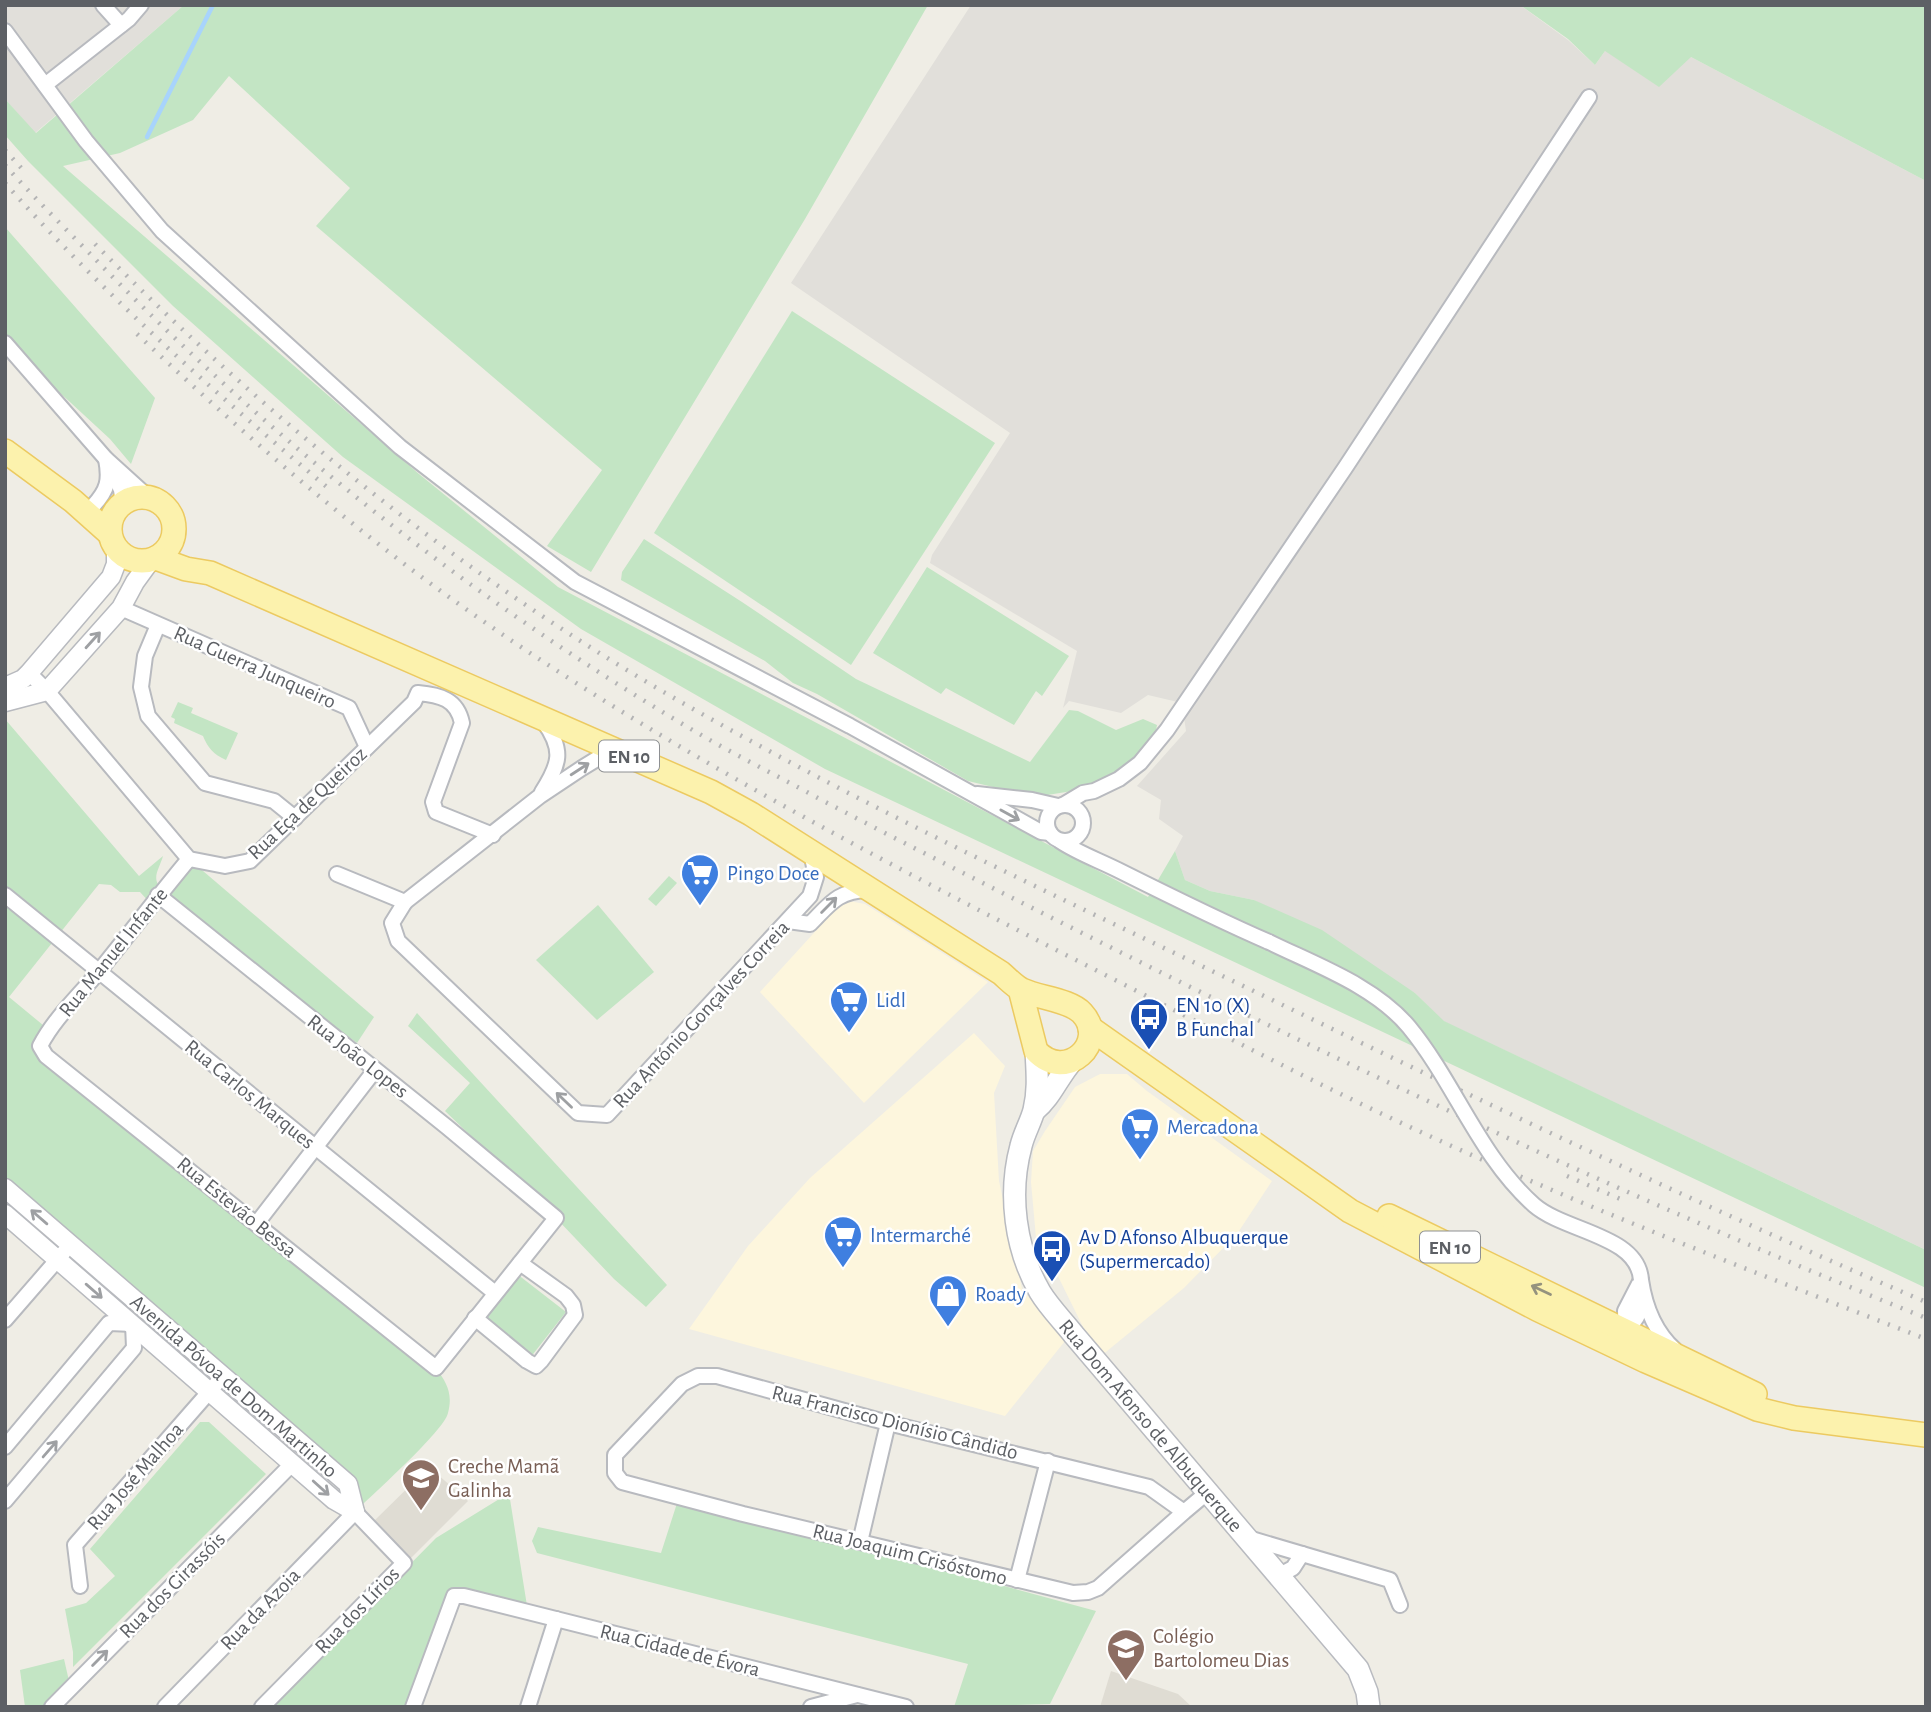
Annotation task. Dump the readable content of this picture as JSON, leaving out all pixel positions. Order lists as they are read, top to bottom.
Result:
{
  "streets": {
    "main road": ["EN 10", "Rua Dom Afonso de Albuquerque"],
    "street": [
      "Rua Guerra Junqueiro",
      "Rua Eça de Queiroz",
      "Rua Manuel Infante",
      "Rua António Gonçalves Correia",
      "Rua João Lopes",
      "Rua Carlos Marques",
      "Rua Estevão Bessa",
      "Avenida Póvoa de Dom Martinho",
      "Rua Francisco Dionísio Cândido",
      "Rua José Malhoa",
      "Rua Joaquim Crisóstomo",
      "Rua dos Girassóis",
      "Rua da Azoia",
      "Rua dos Lírios",
      "Rua Cidade de Évora"
    ]
  },
  "crossings": [
    ["Rua Guerra Junqueiro", "Rua Eça de Queiroz"],
    ["EN 10", "Rua António Gonçalves Correia"],
    ["EN 10", "Rua Dom Afonso de Albuquerque"],
    ["Rua Eça de Queiroz", "Rua Manuel Infante"],
    ["Rua Manuel Infante", "Rua João Lopes"],
    ["Rua Manuel Infante", "Rua Carlos Marques"],
    ["Rua Manuel Infante", "Rua Estevão Bessa"],
    ["Avenida Póvoa de Dom Martinho", "Rua José Malhoa"],
    ["Avenida Póvoa de Dom Martinho", "Rua dos Girassóis"],
    ["Avenida Póvoa de Dom Martinho", "Rua da Azoia"],
    ["Avenida Póvoa de Dom Martinho", "Rua dos Lírios"],
    ["Rua Francisco Dionísio Cândido", "Rua Joaquim Crisóstomo"],
    ["Rua da Azoia", "Rua dos Lírios"]
  ],
  "one_way": ["Rua dos Girassóis"],
  "places": {
    "supermarket": [
      "Pingo Doce",
      "Lidl",
      "Mercadona",
      "Intermarché"
    ],
    "bus stop": ["EN 10 (X) B Funchal", "Av D Afonso Albuquerque (Supermercado)"],
    "shop": ["Roady"],
    "school or university": ["Creche Mamã Galinha", "Colégio Bartolomeu Dias"]
  }
}
